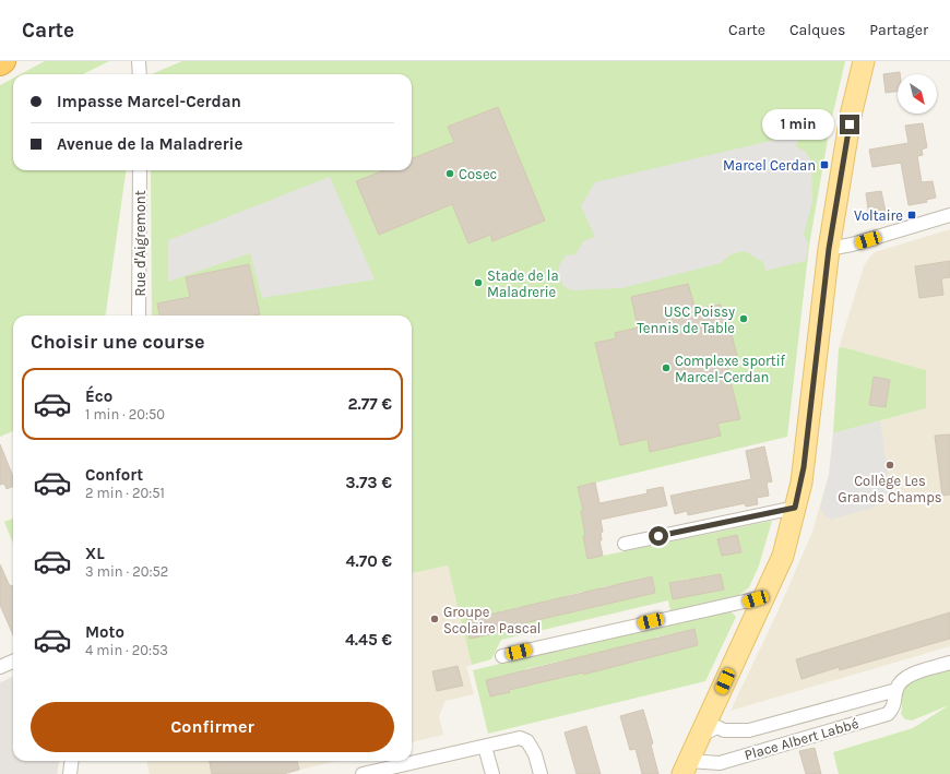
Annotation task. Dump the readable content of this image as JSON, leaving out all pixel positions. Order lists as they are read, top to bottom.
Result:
{
  "streets": {
    "street": ["Rue d'Aigremont", "Place Albert Labbé"]
  },
  "places": {
    "transit": ["Marcel Cerdan", "Voltaire"],
    "other": [
      "Cosec",
      "Stade de la Maladrerie",
      "USC Poissy Tennis de Table",
      "Complexe sportif Marcel-Cerdan",
      "Collège Les Grands Champs",
      "Groupe Scolaire Pascal"
    ]
  },
  "north": "bottom right",
  "page": {
    "header": "Carte",
    "nav": ["Carte", "Calques", "Partager"],
    "banner": ["Impasse Marcel-Cerdan", "Avenue de la Maladrerie"],
    "bubble": "1 min",
    "heading": "Choisir une course",
    "list": [
      {
        "name": "Éco",
        "note": "1 min · 20:50",
        "value": "2.77 €"
      },
      {
        "name": "Confort",
        "note": "2 min · 20:51",
        "value": "3.73 €"
      },
      {
        "name": "XL",
        "note": "3 min · 20:52",
        "value": "4.70 €"
      },
      {
        "name": "Moto",
        "note": "4 min · 20:53",
        "value": "4.45 €"
      }
    ],
    "buttons": "Confirmer"
  }
}
